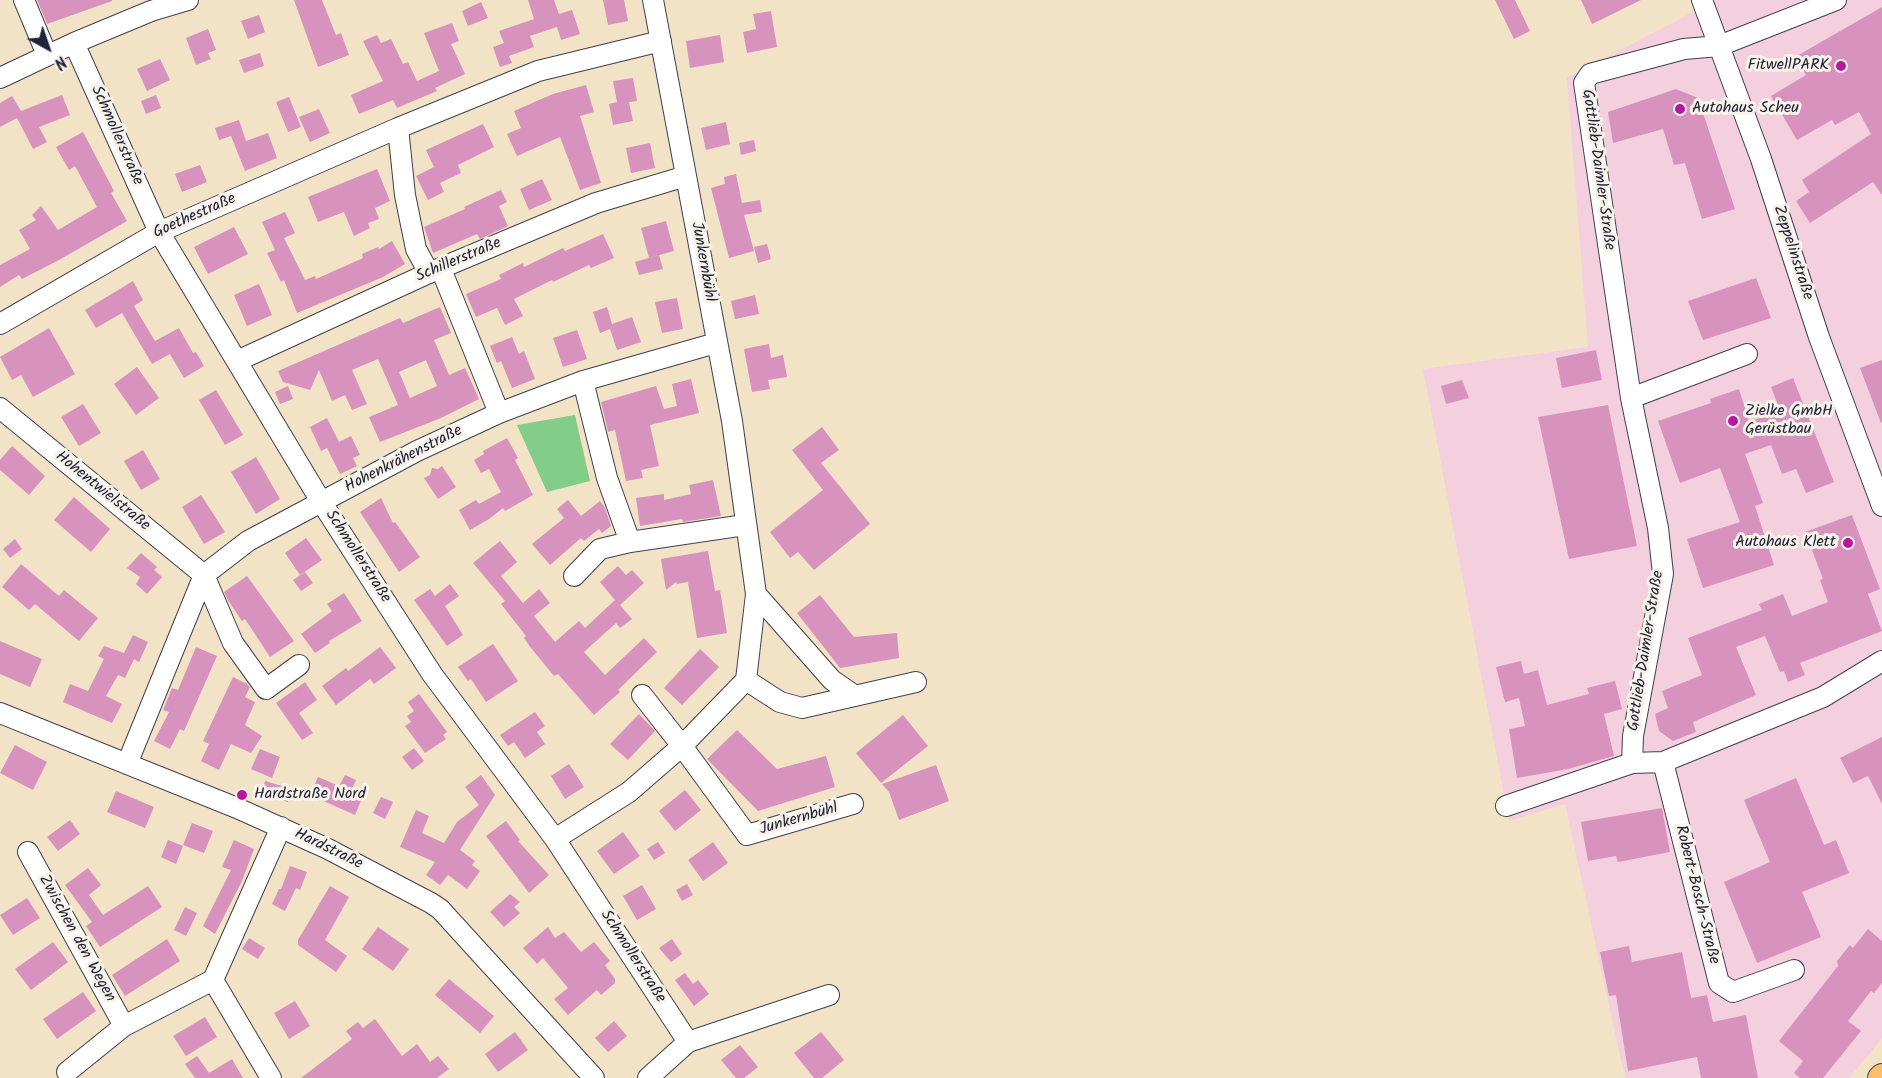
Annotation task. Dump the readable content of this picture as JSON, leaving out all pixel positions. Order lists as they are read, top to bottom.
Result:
{
  "streets": {
    "street": [
      "Schmollerstraße",
      "Gottlieb-Daimler-Straße",
      "Goethestraße",
      "Zeppelinstraße",
      "Schillerstraße",
      "Junkernbühl",
      "Hohenkrähenstraße",
      "Hohentwielstraße",
      "Hardstraße",
      "Robert-Bosch-Straße",
      "Zwischen den Wegen"
    ]
  },
  "crossings": [
    ["Schmollerstraße", "Goethestraße"],
    ["Schmollerstraße", "Schillerstraße"],
    ["Schmollerstraße", "Hohenkrähenstraße"],
    ["Gottlieb-Daimler-Straße", "Zeppelinstraße"],
    ["Goethestraße", "Junkernbühl"],
    ["Schillerstraße", "Junkernbühl"],
    ["Junkernbühl", "Hohenkrähenstraße"],
    ["Hohenkrähenstraße", "Hohentwielstraße"]
  ],
  "places": [
    "FitwellPARK",
    "Autohaus Scheu",
    "Zielke GmbH Gerüstbau",
    "Autohaus Klett",
    "Hardstraße Nord"
  ],
  "north": "bottom right"
}
